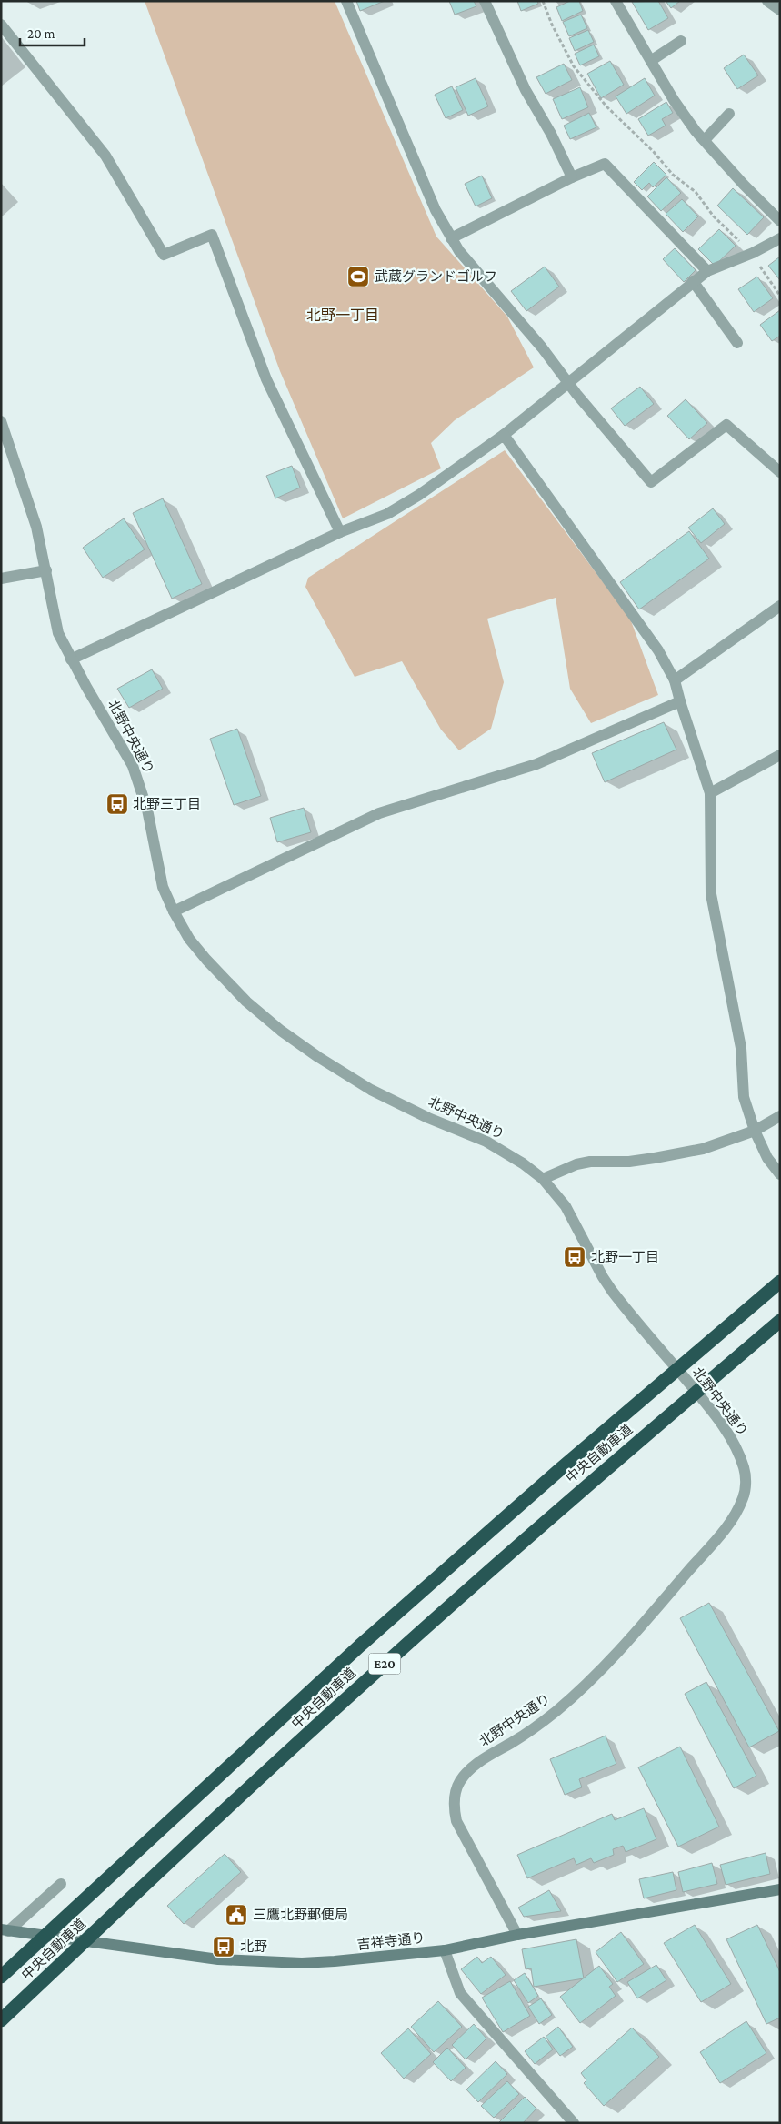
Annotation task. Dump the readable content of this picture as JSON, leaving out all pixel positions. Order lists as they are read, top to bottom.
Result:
{
  "streets": {
    "highway": ["中央自動車道", "E20"],
    "main road": ["吉祥寺通り"],
    "street": ["北野中央通り"]
  },
  "crossings": [
    ["北野中央通り", "吉祥寺通り"]
  ],
  "districts": ["北野一丁目"],
  "places": {
    "sports": ["武蔵グランドゴルフ"],
    "bus stop": ["北野三丁目", "北野一丁目", "北野"],
    "public building": ["三鷹北野郵便局"]
  },
  "scale_bar": "20 m"
}
